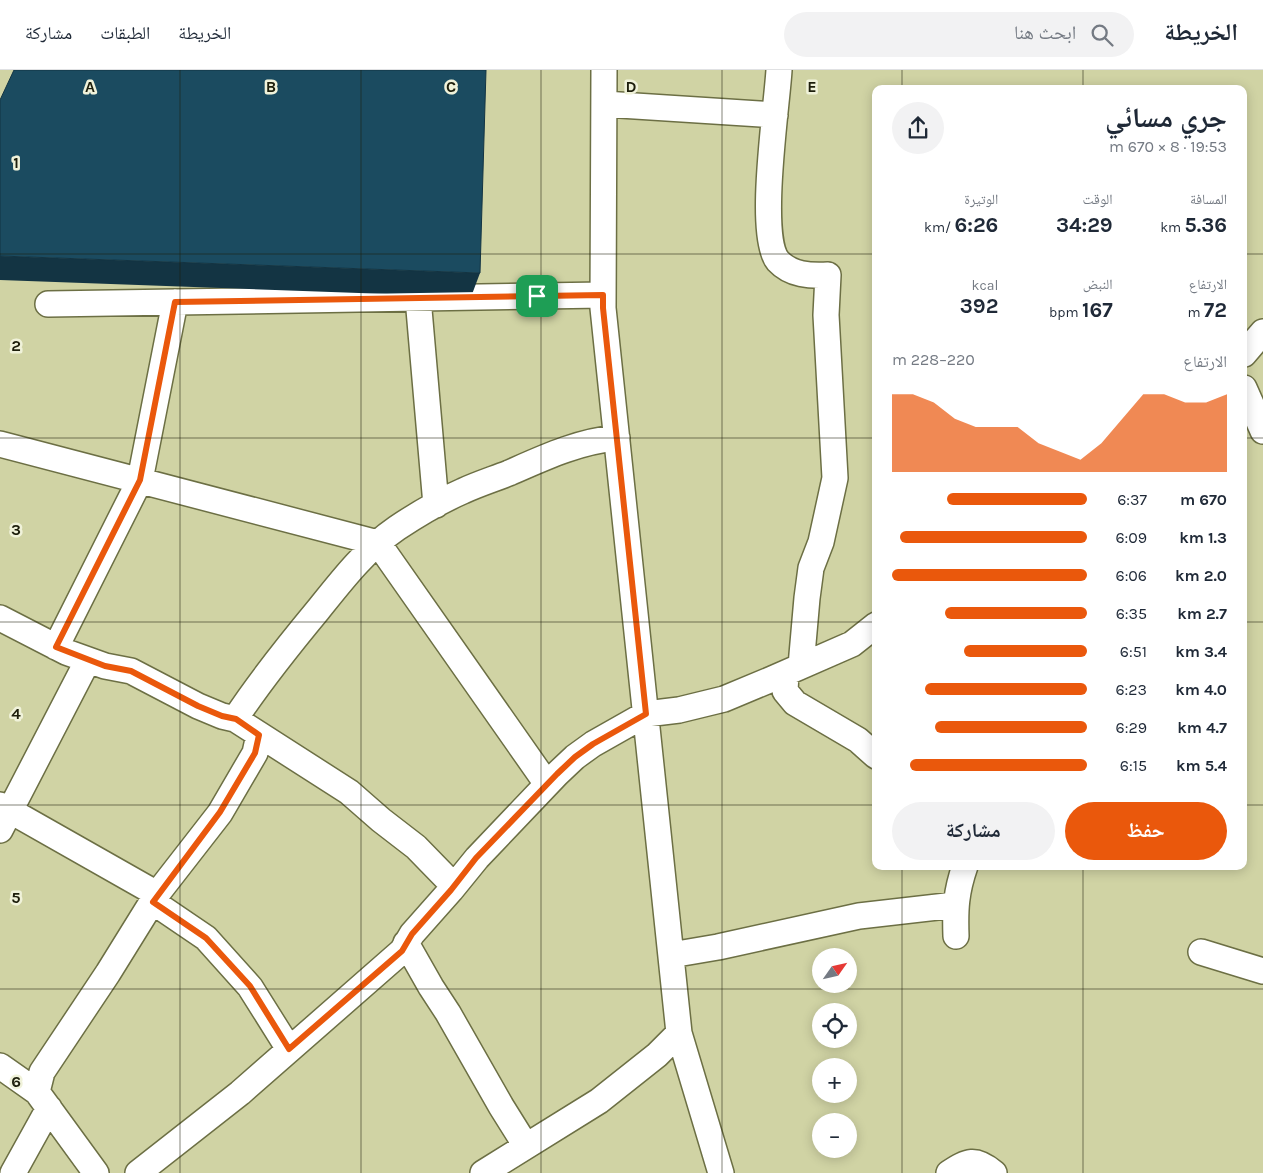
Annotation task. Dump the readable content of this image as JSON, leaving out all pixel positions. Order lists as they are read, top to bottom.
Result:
{
  "north": "top right",
  "page": {
    "header": "الخريطة",
    "search": "ابحث هنا",
    "nav": ["الخريطة", "الطبقات", "مشاركة"],
    "heading": ["جري مسائي", "19:53 · 8 × 670 m"],
    "stats": [
      ["المسافة", "5.36 km"],
      ["الوقت", "34:29"],
      ["الوتيرة", "6:26 /km"],
      ["الارتفاع", "72 m"],
      ["النبض", "167 bpm"],
      ["kcal", "392"]
    ],
    "chart": ["الارتفاع", "220–228 m"],
    "list": [
      {
        "name": "670 m",
        "note": "6:37"
      },
      {
        "name": "1.3 km",
        "note": "6:09"
      },
      {
        "name": "2.0 km",
        "note": "6:06"
      },
      {
        "name": "2.7 km",
        "note": "6:35"
      },
      {
        "name": "3.4 km",
        "note": "6:51"
      },
      {
        "name": "4.0 km",
        "note": "6:23"
      },
      {
        "name": "4.7 km",
        "note": "6:29"
      },
      {
        "name": "5.4 km",
        "note": "6:15"
      }
    ],
    "buttons": ["حفظ", "مشاركة"],
    "map_buttons": ["+", "−"]
  },
  "grid": {
    "columns": [
      "A",
      "B",
      "C",
      "D",
      "E"
    ],
    "rows": [
      "1",
      "2",
      "3",
      "4",
      "5",
      "6"
    ]
  }
}
